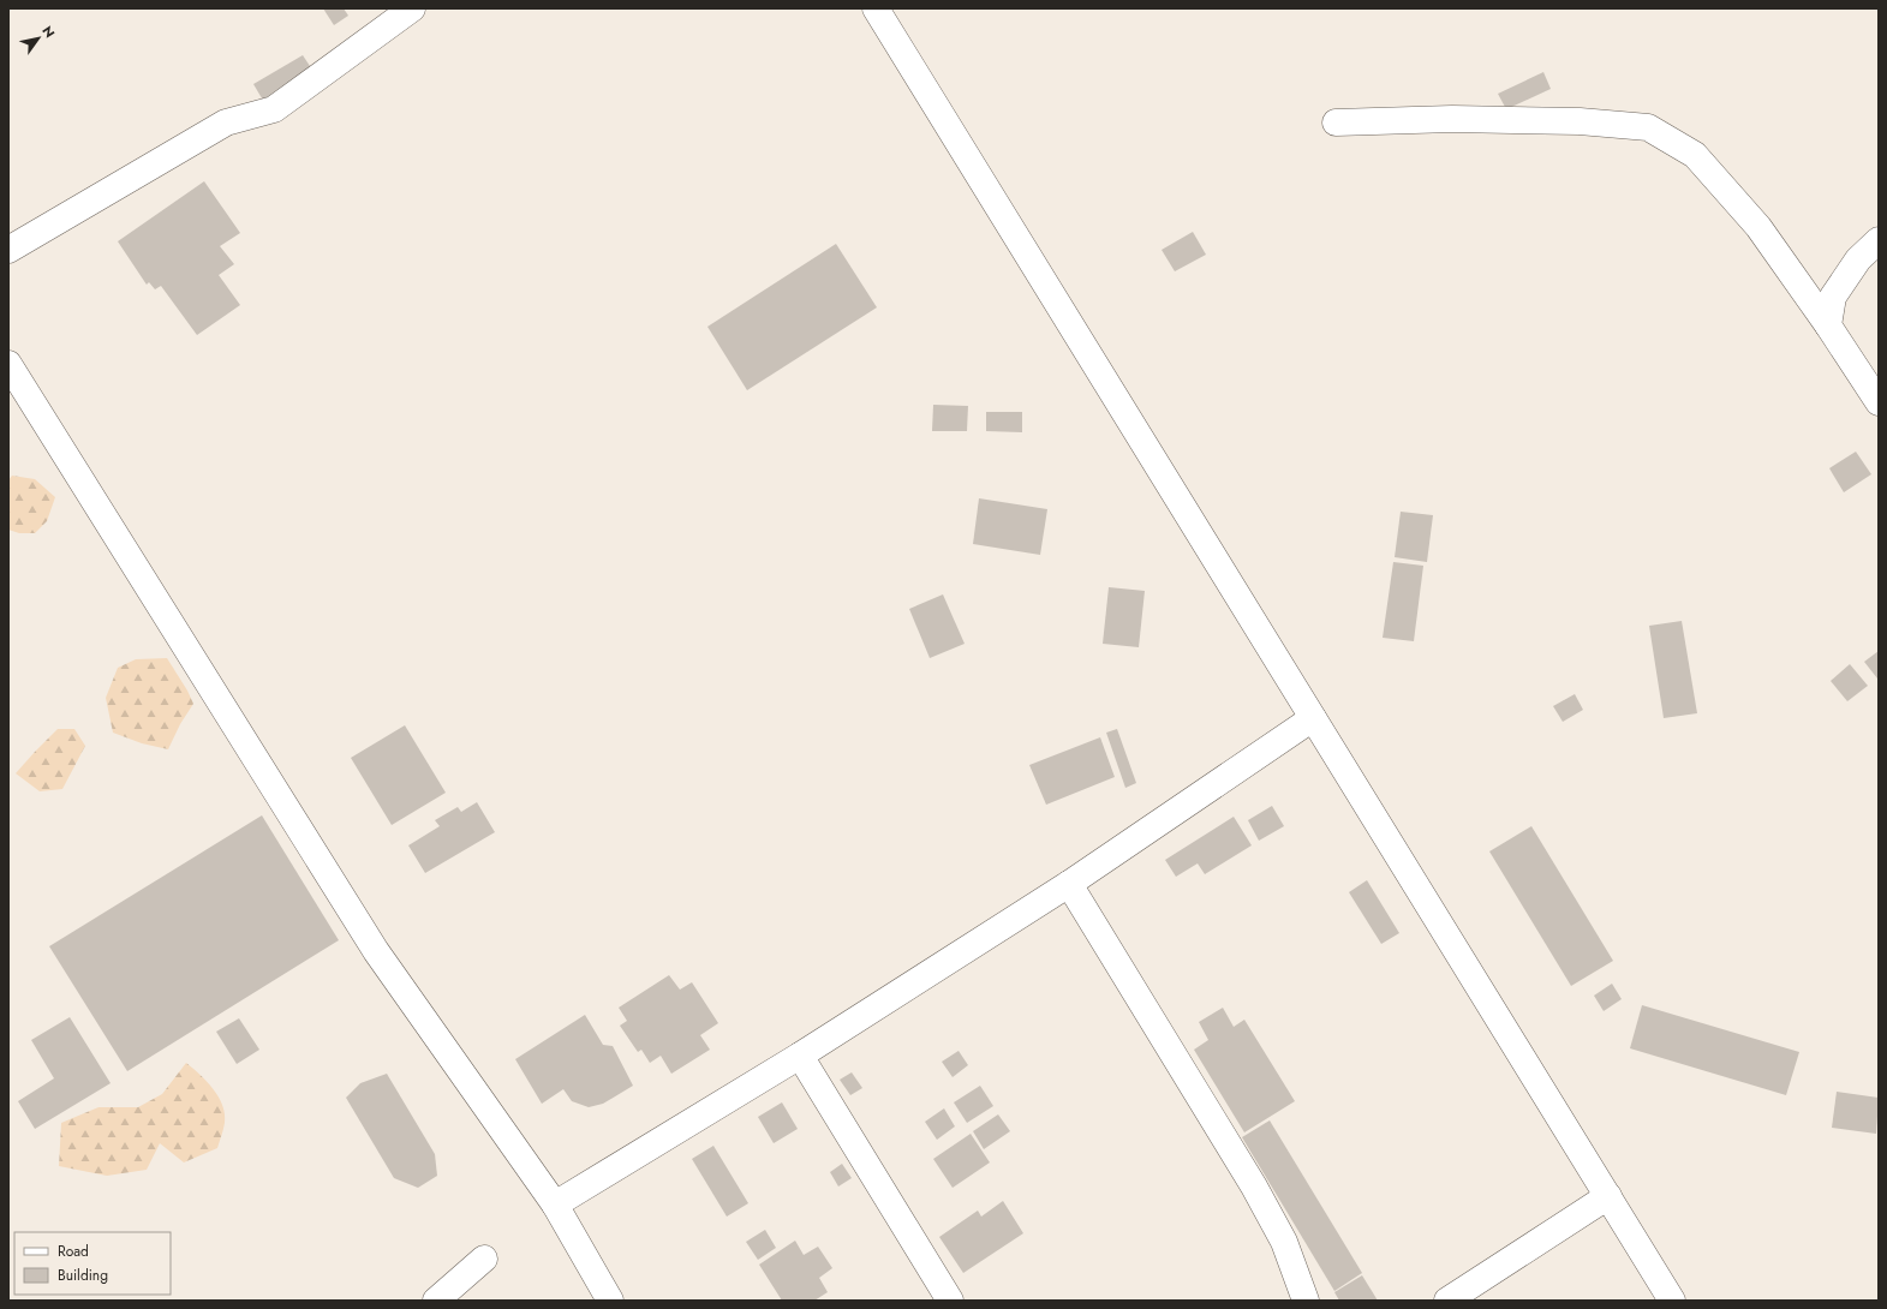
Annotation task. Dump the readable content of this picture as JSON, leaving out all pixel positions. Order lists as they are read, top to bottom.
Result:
{
  "legend": ["Road", "Building"],
  "north": "top right"
}
